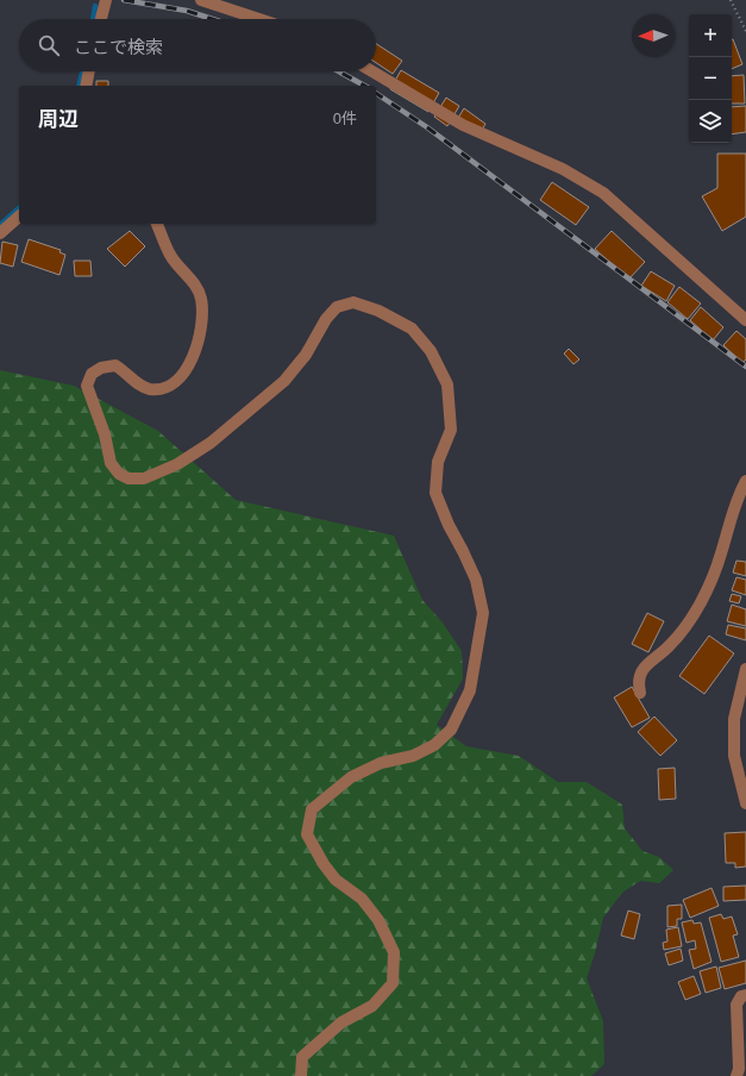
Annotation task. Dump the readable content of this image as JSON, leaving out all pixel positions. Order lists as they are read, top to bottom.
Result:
{
  "north": "left",
  "page": {
    "map_buttons": ["+", "−"],
    "search": "ここで検索",
    "heading": ["周辺", "0件"]
  }
}
